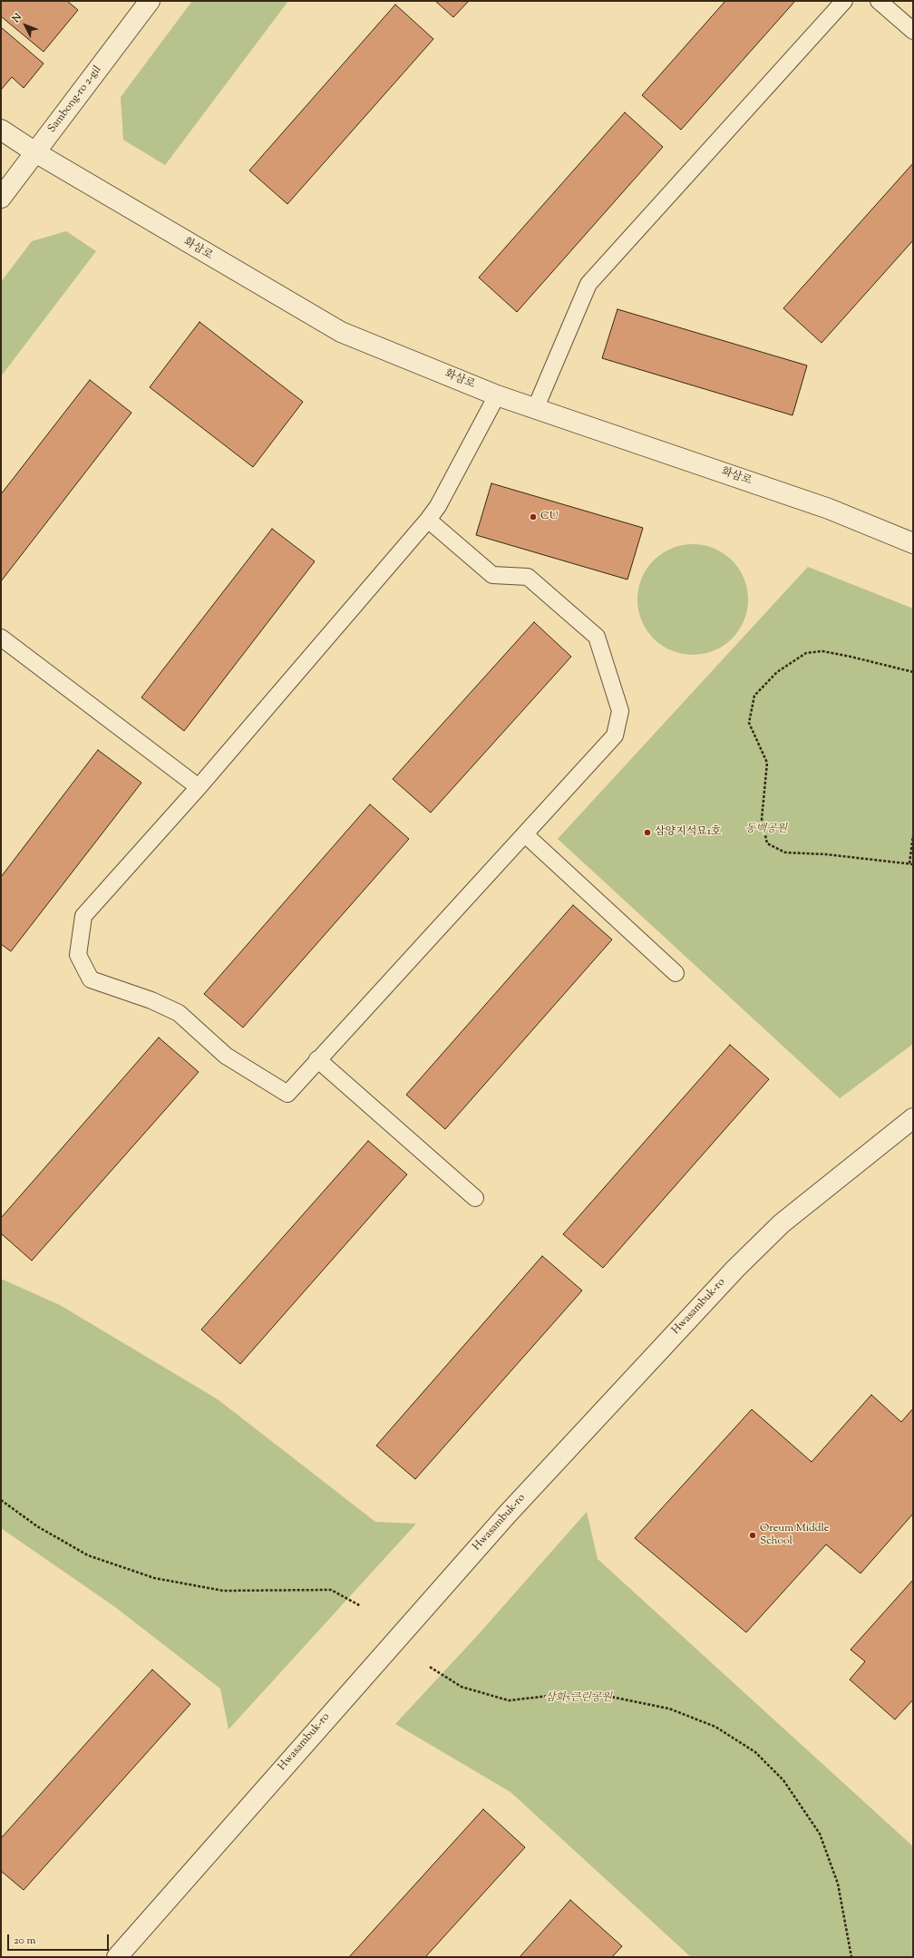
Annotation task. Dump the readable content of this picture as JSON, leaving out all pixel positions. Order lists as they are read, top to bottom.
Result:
{
  "streets": {
    "street": ["Sambong-ro 2-gil", "화삼로", "Hwasambuk-ro"]
  },
  "crossings": [
    ["Sambong-ro 2-gil", "화삼로"]
  ],
  "parks": ["동백공원", "삼화5근린공원"],
  "places": ["CU", "삼양지석묘1호", "Oreum Middle School"],
  "scale_bar": "20 m",
  "north": "top left"
}
